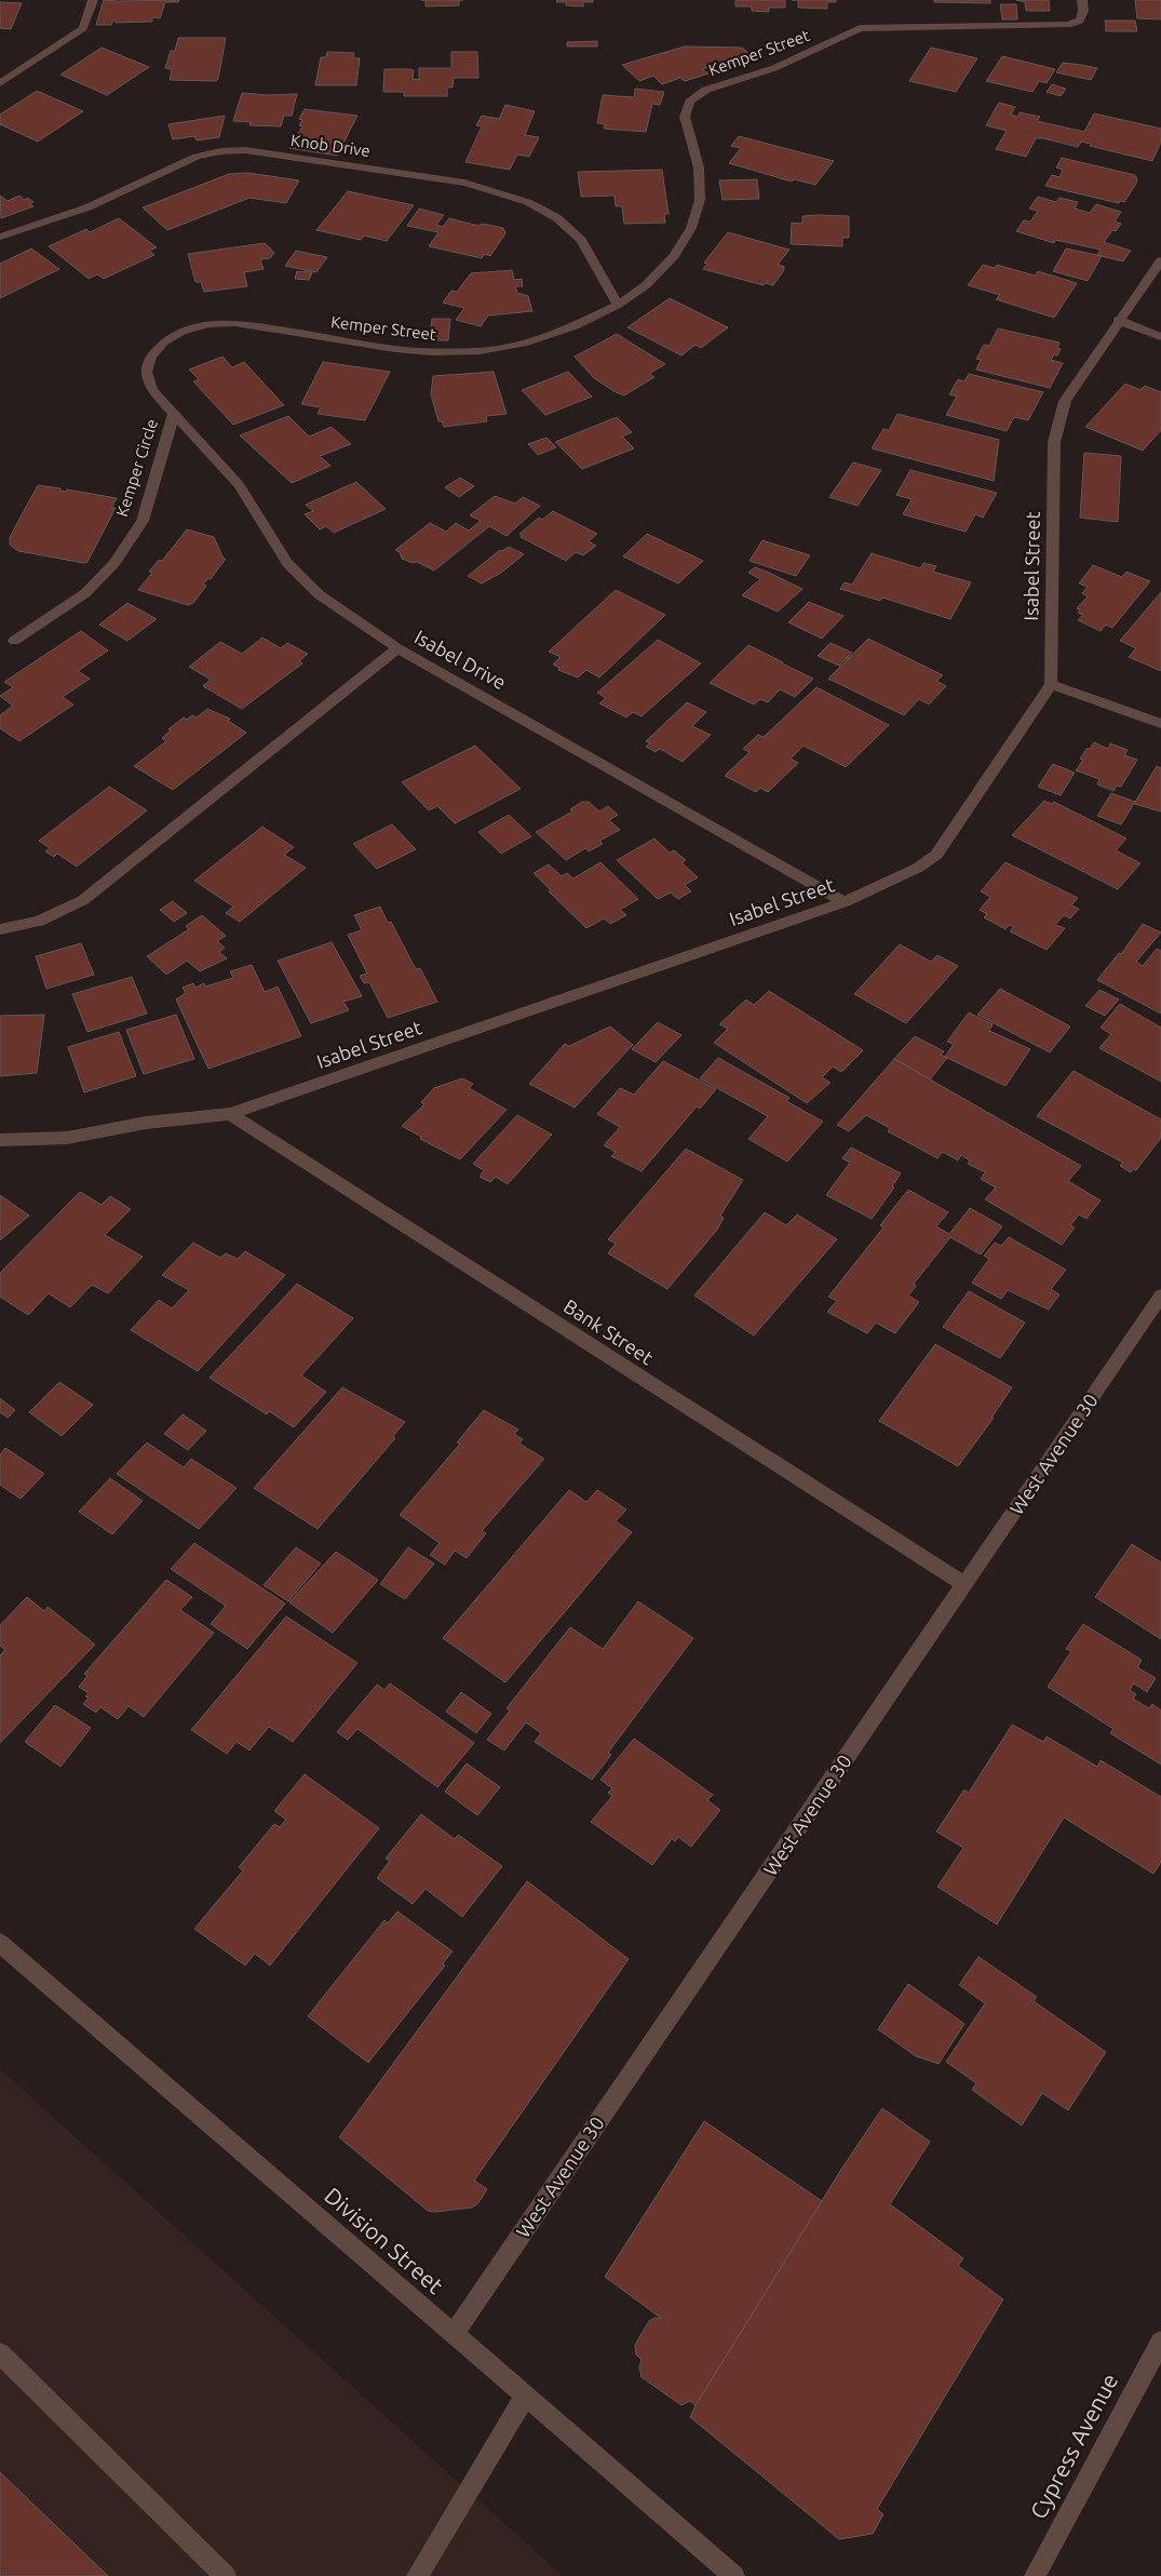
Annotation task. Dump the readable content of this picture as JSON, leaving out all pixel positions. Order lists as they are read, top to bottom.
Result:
{
  "streets": {
    "street": [
      "Kemper Street",
      "Knob Drive",
      "Kemper Circle",
      "Isabel Street",
      "Isabel Drive",
      "Bank Street",
      "West Avenue 30",
      "Division Street",
      "Cypress Avenue"
    ]
  },
  "crossings": [
    ["Kemper Street", "Knob Drive"],
    ["Kemper Street", "Kemper Circle"],
    ["Kemper Street", "Isabel Drive"],
    ["Isabel Street", "Isabel Drive"],
    ["Isabel Street", "Bank Street"],
    ["Bank Street", "West Avenue 30"],
    ["West Avenue 30", "Division Street"]
  ]
}
